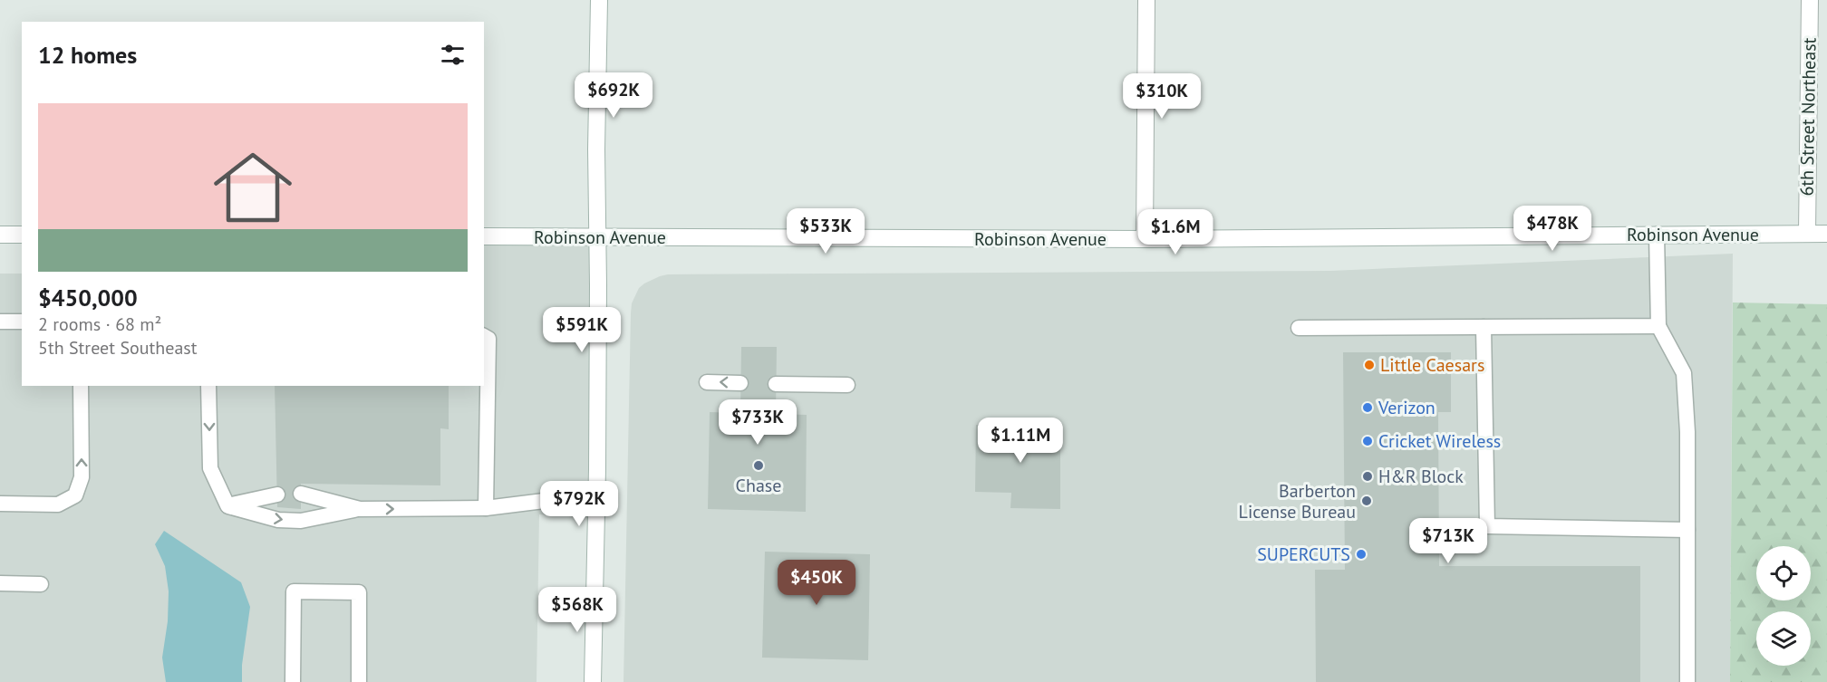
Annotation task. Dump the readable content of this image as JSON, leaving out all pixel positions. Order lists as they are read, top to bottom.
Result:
{
  "streets": {
    "main road": ["6th Street Northeast", "Robinson Avenue"]
  },
  "crossings": [
    ["6th Street Northeast", "Robinson Avenue"]
  ],
  "places": [
    "Little Caesars",
    "Verizon",
    "Cricket Wireless",
    "Chase",
    "H&R Block",
    "Barberton License Bureau",
    "SUPERCUTS"
  ],
  "page": {
    "heading": "12 homes",
    "price": [
      "$692K",
      "$310K",
      "$478K",
      "$533K",
      "$1.6M",
      "$591K",
      "$733K",
      "$1.11M",
      "$792K",
      "$713K",
      "$450K",
      "$568K"
    ],
    "list": [
      {
        "name": "$450,000",
        "note": "2 rooms · 68 m² · 5th Street Southeast"
      }
    ]
  }
}
